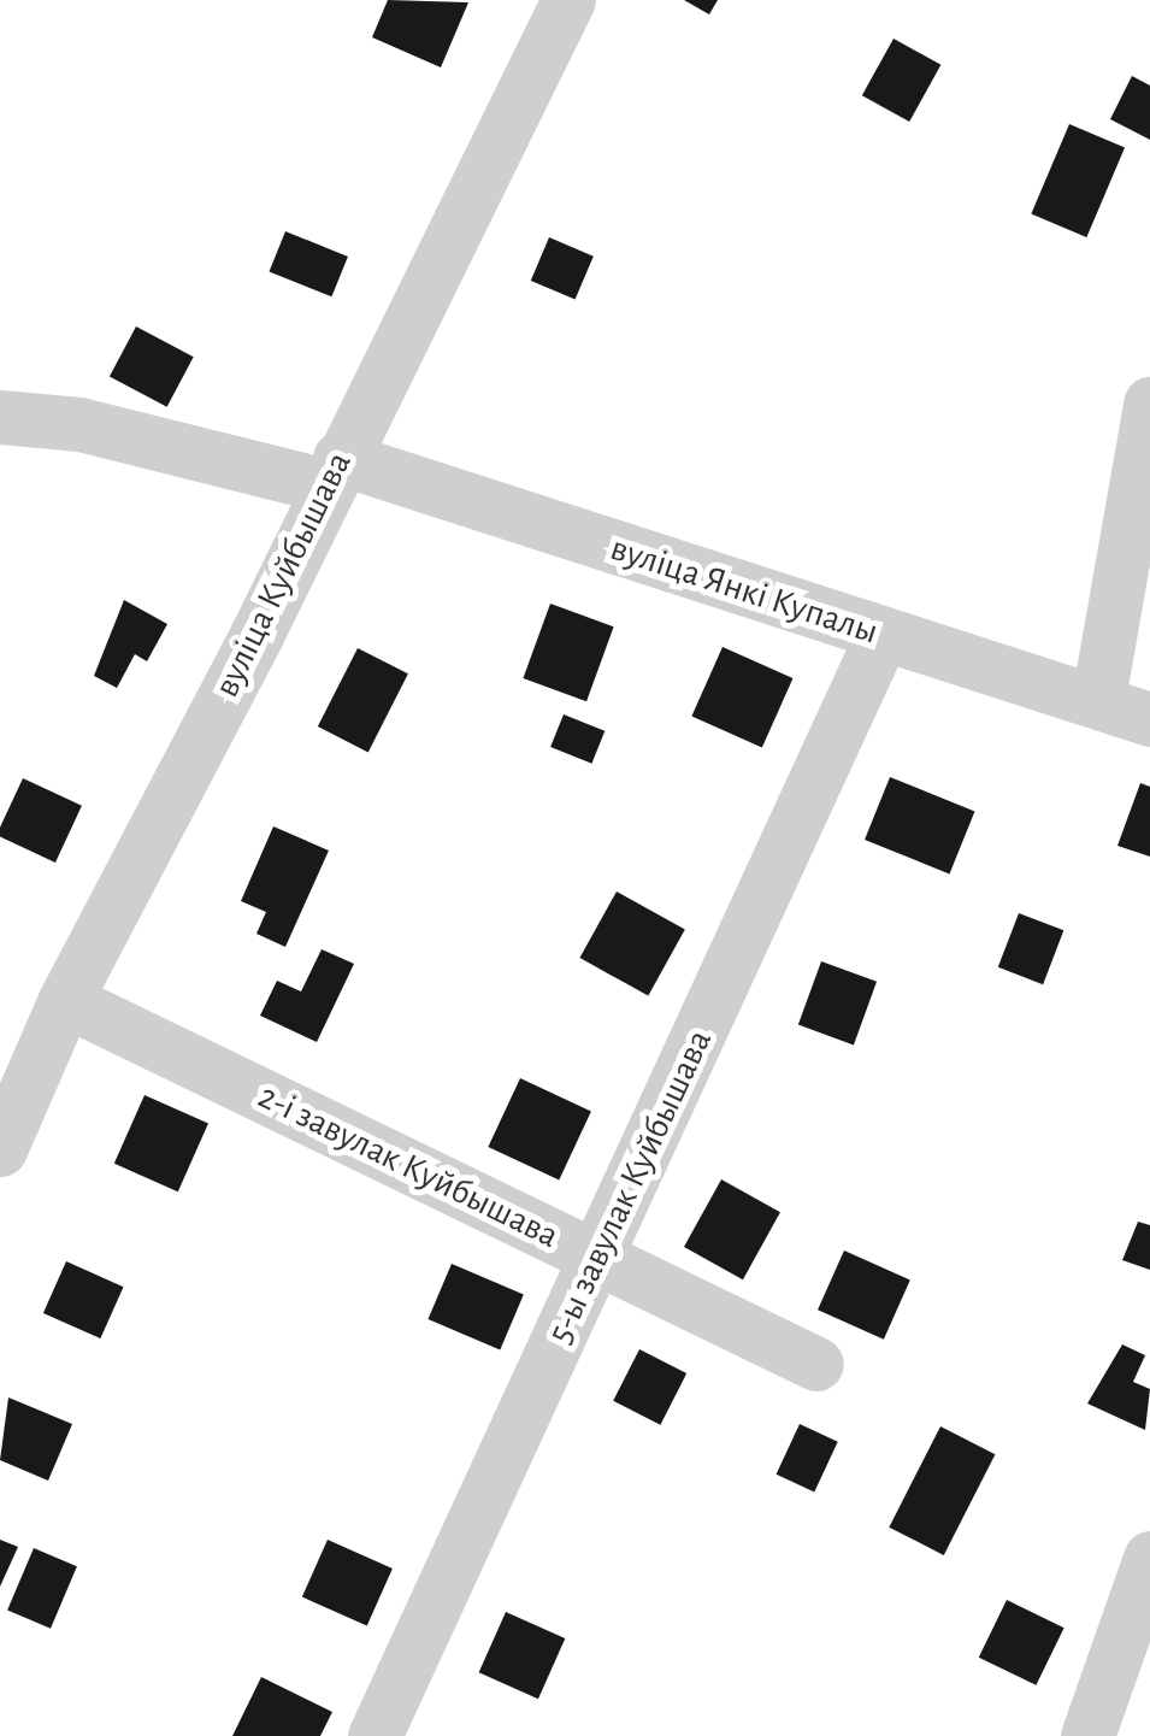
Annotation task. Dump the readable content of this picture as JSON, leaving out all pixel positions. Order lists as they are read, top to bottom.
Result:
{
  "streets": {
    "street": [
      "вуліца Куйбышава",
      "вуліца Янкі Купалы",
      "2-і завулак Куйбышава",
      "5-ы завулак Куйбышава"
    ]
  },
  "crossings": [
    ["вуліца Куйбышава", "вуліца Янкі Купалы"],
    ["вуліца Куйбышава", "2-і завулак Куйбышава"],
    ["вуліца Янкі Купалы", "5-ы завулак Куйбышава"],
    ["2-і завулак Куйбышава", "5-ы завулак Куйбышава"]
  ]
}
